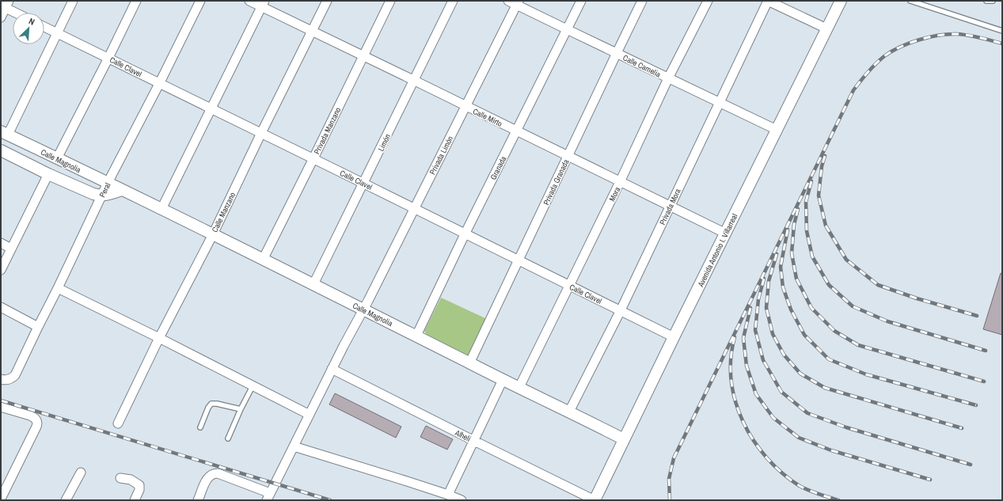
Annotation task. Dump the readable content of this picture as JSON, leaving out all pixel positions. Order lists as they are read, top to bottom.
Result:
{
  "streets": {
    "street": [
      "Calle Camelia",
      "Calle Clavel",
      "Calle Mirto",
      "Privada Manzano",
      "Limón",
      "Privada Limón",
      "Calle Magnolia",
      "Granada",
      "Privada Granada",
      "Peral",
      "Mora",
      "Privada Mora",
      "Calle Manzano",
      "Avenida Antonio I. Villarreal",
      "Alhelí"
    ]
  },
  "crossings": [
    ["Calle Camelia", "Privada Limón"],
    ["Calle Camelia", "Granada"],
    ["Calle Camelia", "Privada Granada"],
    ["Calle Camelia", "Mora"],
    ["Calle Camelia", "Privada Mora"],
    ["Calle Camelia", "Avenida Antonio I. Villarreal"],
    ["Calle Clavel", "Privada Manzano"],
    ["Calle Clavel", "Limón"],
    ["Calle Clavel", "Privada Limón"],
    ["Calle Clavel", "Granada"],
    ["Calle Clavel", "Privada Granada"],
    ["Calle Clavel", "Peral"],
    ["Calle Clavel", "Mora"],
    ["Calle Clavel", "Privada Mora"],
    ["Calle Clavel", "Calle Manzano"],
    ["Calle Clavel", "Avenida Antonio I. Villarreal"],
    ["Calle Mirto", "Privada Manzano"],
    ["Calle Mirto", "Limón"],
    ["Calle Mirto", "Privada Limón"],
    ["Calle Mirto", "Granada"],
    ["Calle Mirto", "Privada Granada"],
    ["Calle Mirto", "Mora"],
    ["Calle Mirto", "Privada Mora"],
    ["Calle Mirto", "Calle Manzano"],
    ["Calle Mirto", "Avenida Antonio I. Villarreal"],
    ["Privada Manzano", "Calle Magnolia"],
    ["Limón", "Calle Magnolia"],
    ["Privada Limón", "Calle Magnolia"],
    ["Privada Limón", "Alhelí"],
    ["Calle Magnolia", "Granada"],
    ["Calle Magnolia", "Privada Granada"],
    ["Calle Magnolia", "Peral"],
    ["Calle Magnolia", "Mora"],
    ["Calle Magnolia", "Privada Mora"],
    ["Calle Magnolia", "Calle Manzano"],
    ["Calle Magnolia", "Avenida Antonio I. Villarreal"],
    ["Avenida Antonio I. Villarreal", "Alhelí"]
  ],
  "north": "top right"
}
